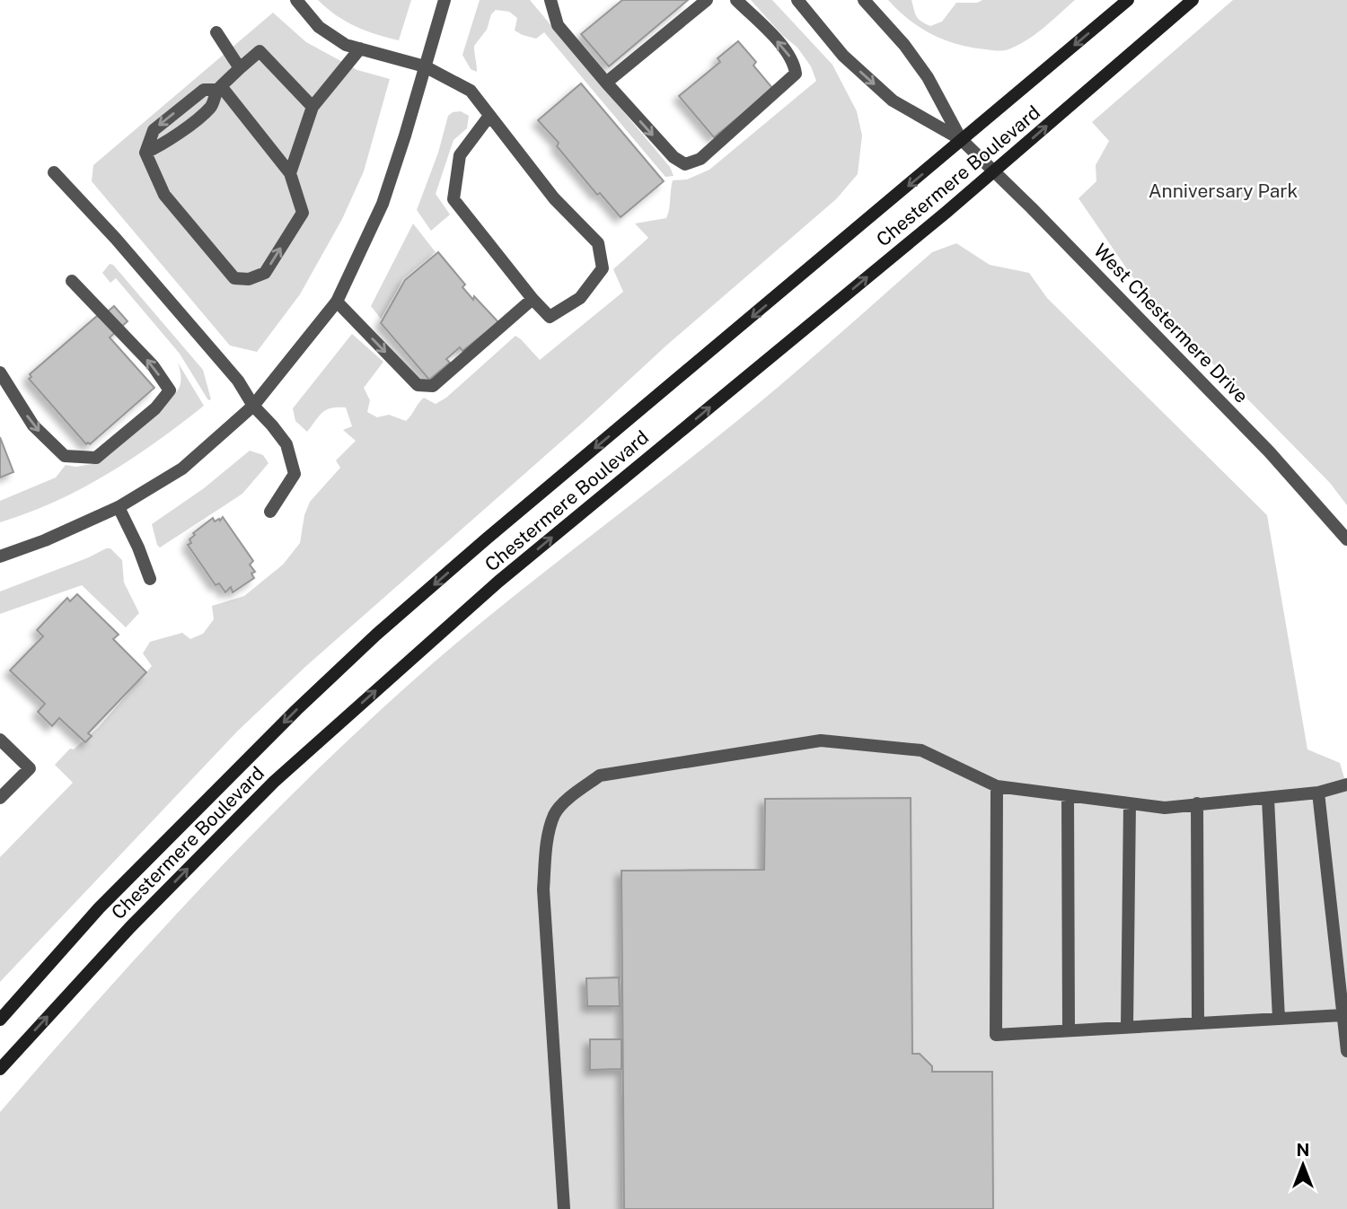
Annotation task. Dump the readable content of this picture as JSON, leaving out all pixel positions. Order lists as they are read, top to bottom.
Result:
{
  "streets": {
    "main road": ["Chestermere Boulevard"],
    "street": ["West Chestermere Drive"]
  },
  "crossings": [
    ["Chestermere Boulevard", "West Chestermere Drive"]
  ],
  "parks": ["Anniversary Park"],
  "north": "top"
}
